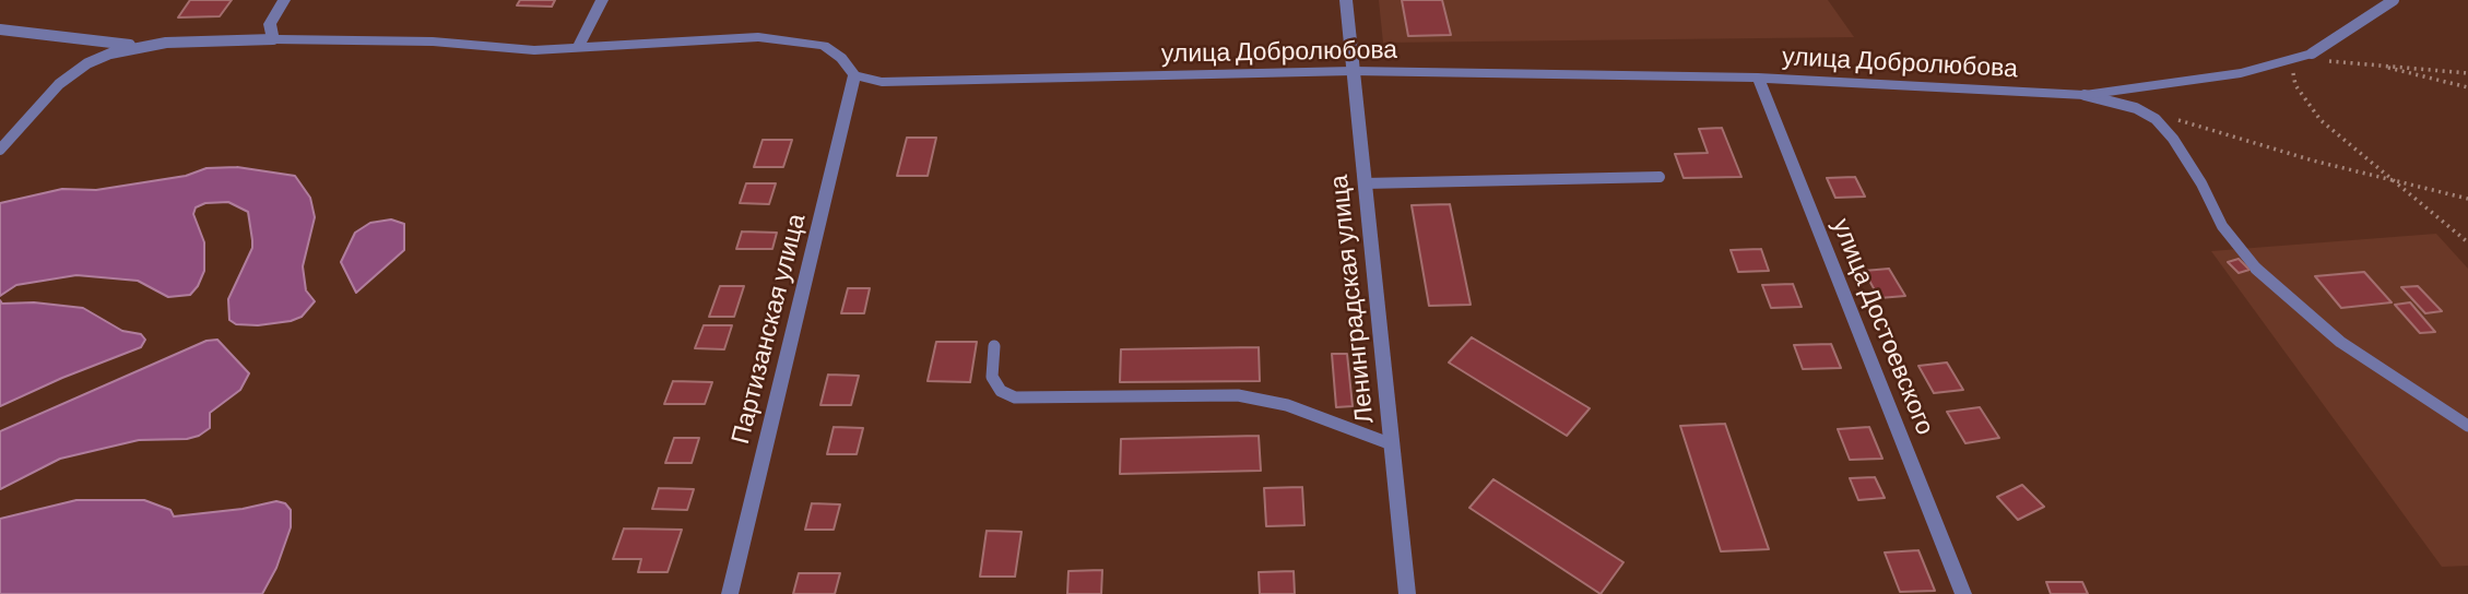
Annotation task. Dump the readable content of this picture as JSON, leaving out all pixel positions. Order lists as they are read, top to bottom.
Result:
{
  "streets": {
    "street": [
      "улица Добролюбова",
      "Ленинградская улица",
      "улица Достоевского",
      "Партизанская улица"
    ]
  },
  "crossings": [
    ["улица Добролюбова", "Ленинградская улица"],
    ["улица Добролюбова", "улица Достоевского"],
    ["улица Добролюбова", "Партизанская улица"]
  ]
}
